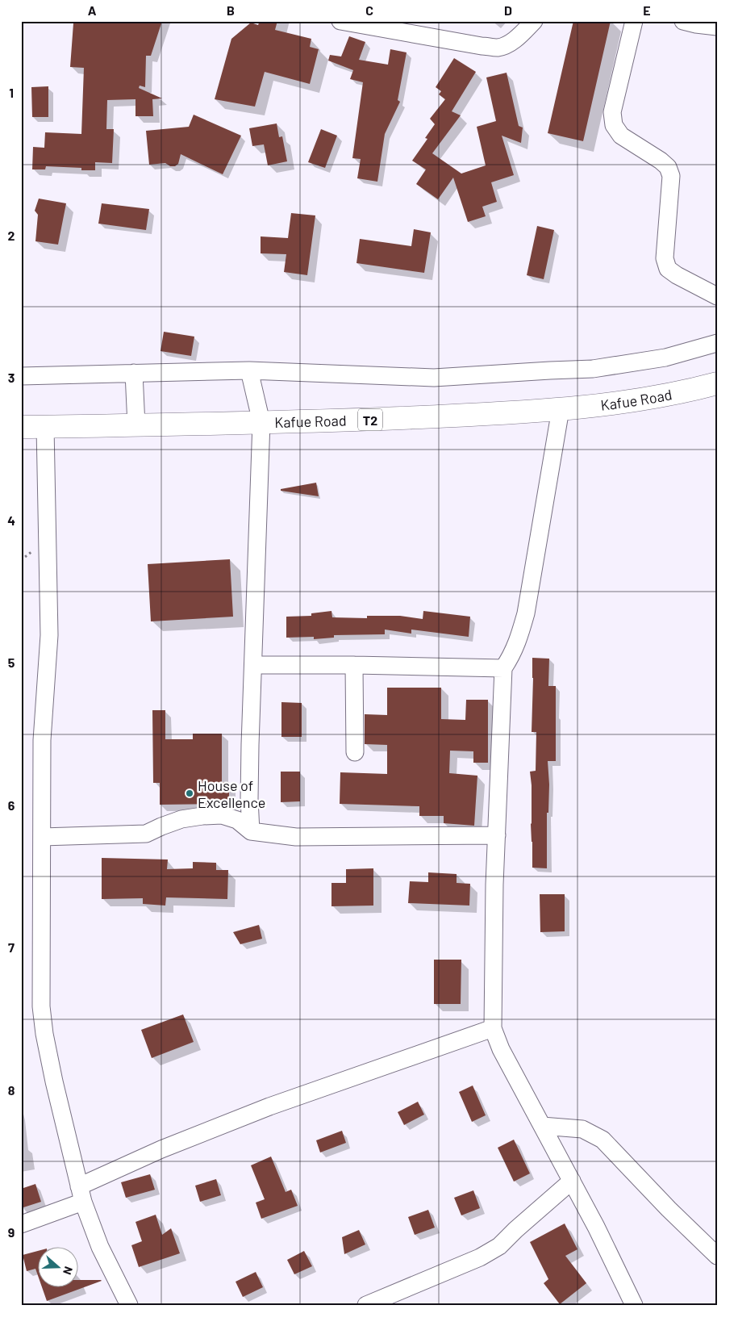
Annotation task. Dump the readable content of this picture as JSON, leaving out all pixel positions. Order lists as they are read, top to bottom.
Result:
{
  "streets": {
    "highway": ["Kafue Road", "T2"]
  },
  "places": ["House of Excellence"],
  "north": "right",
  "grid": {
    "columns": [
      "A",
      "B",
      "C",
      "D",
      "E"
    ],
    "rows": [
      "1",
      "2",
      "3",
      "4",
      "5",
      "6",
      "7",
      "8",
      "9"
    ]
  }
}
